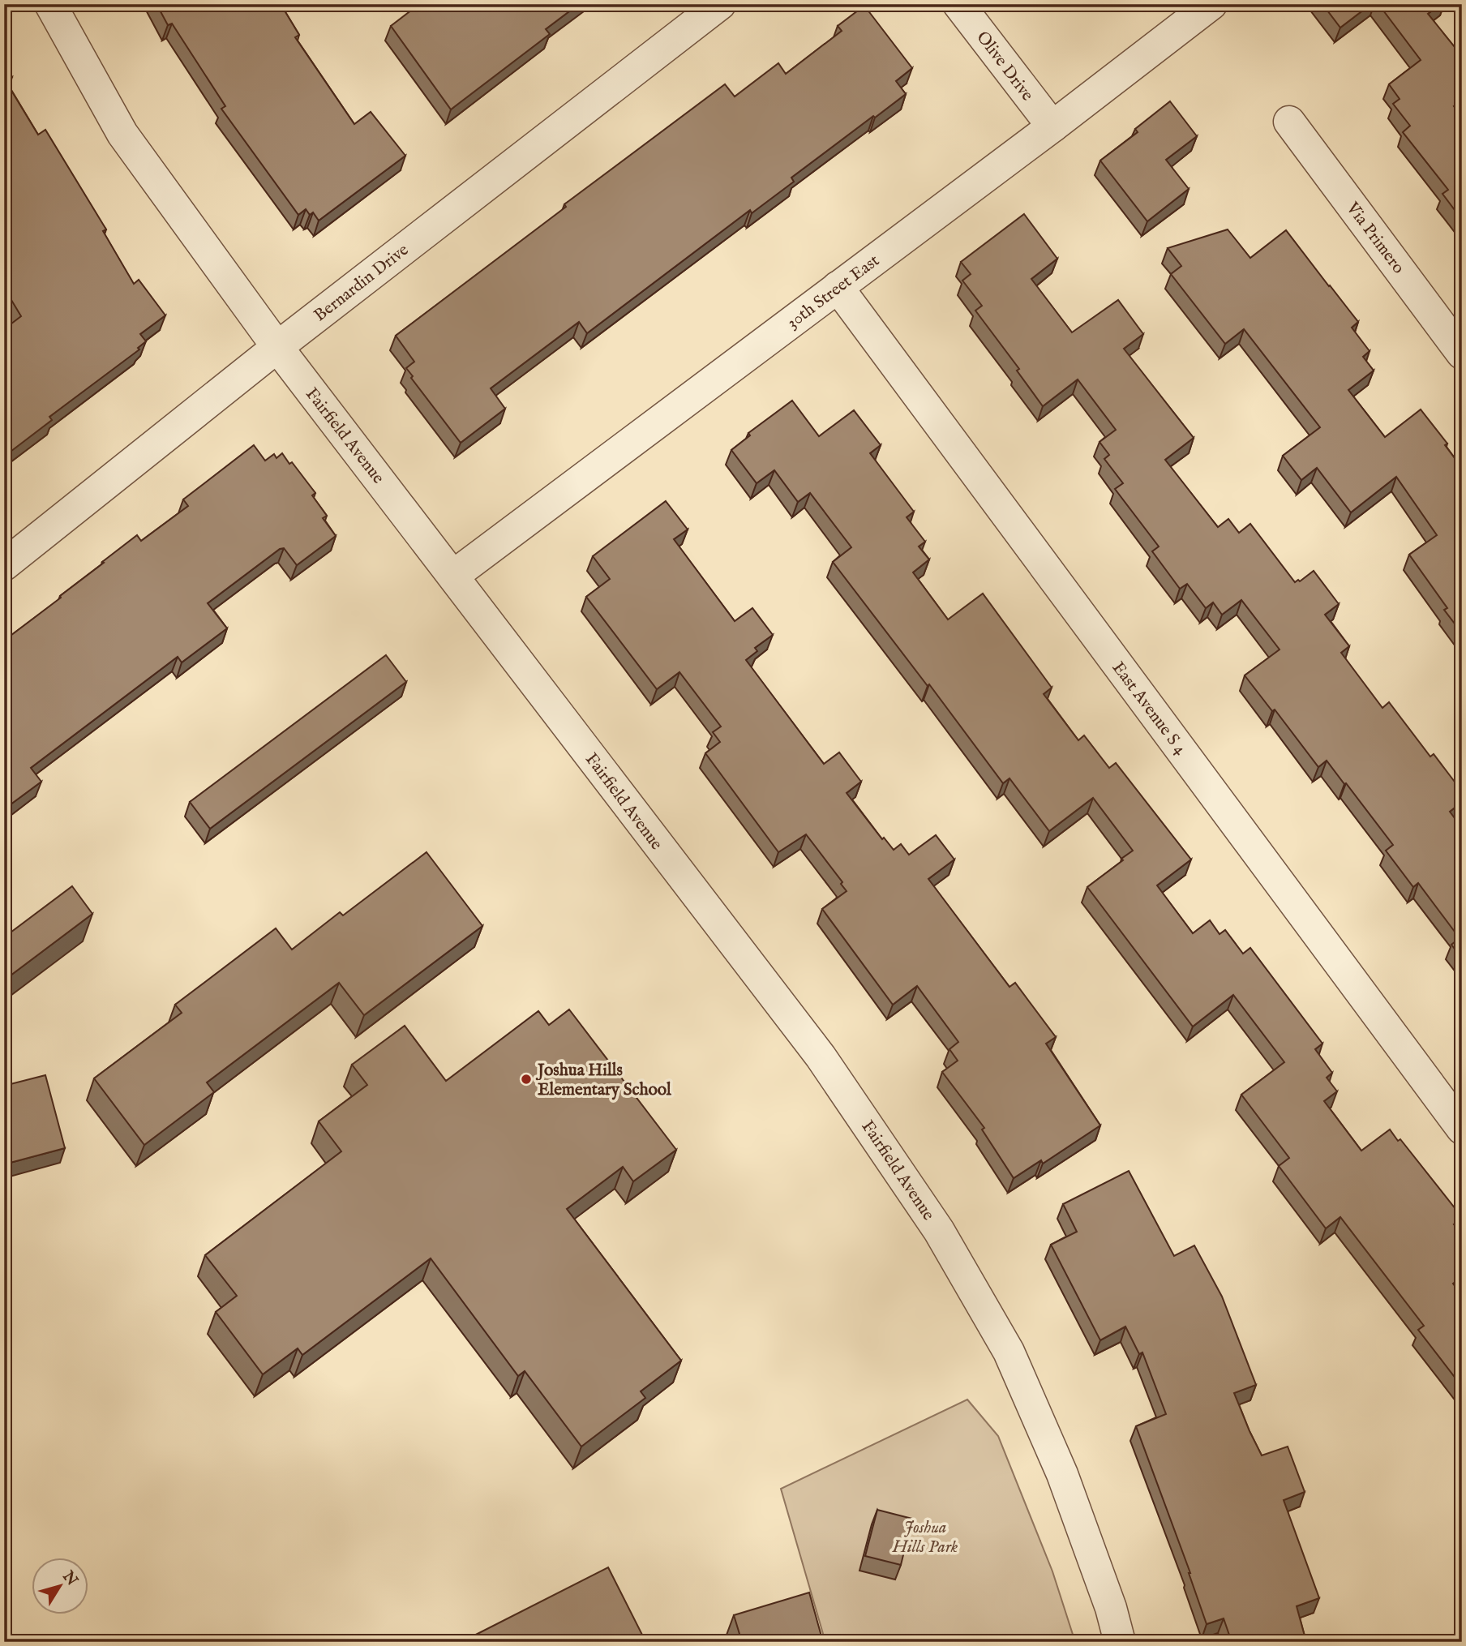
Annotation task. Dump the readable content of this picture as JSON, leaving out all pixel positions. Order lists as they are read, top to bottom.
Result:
{
  "streets": {
    "street": [
      "Olive Drive",
      "Via Primero",
      "Bernardin Drive",
      "30th Street East",
      "Fairfield Avenue",
      "East Avenue S 4"
    ]
  },
  "crossings": [
    ["Olive Drive", "30th Street East"],
    ["Bernardin Drive", "Fairfield Avenue"],
    ["30th Street East", "Fairfield Avenue"],
    ["30th Street East", "East Avenue S 4"]
  ],
  "parks": ["Joshua Hills Park"],
  "places": ["Joshua Hills Elementary School"],
  "north": "top right"
}
